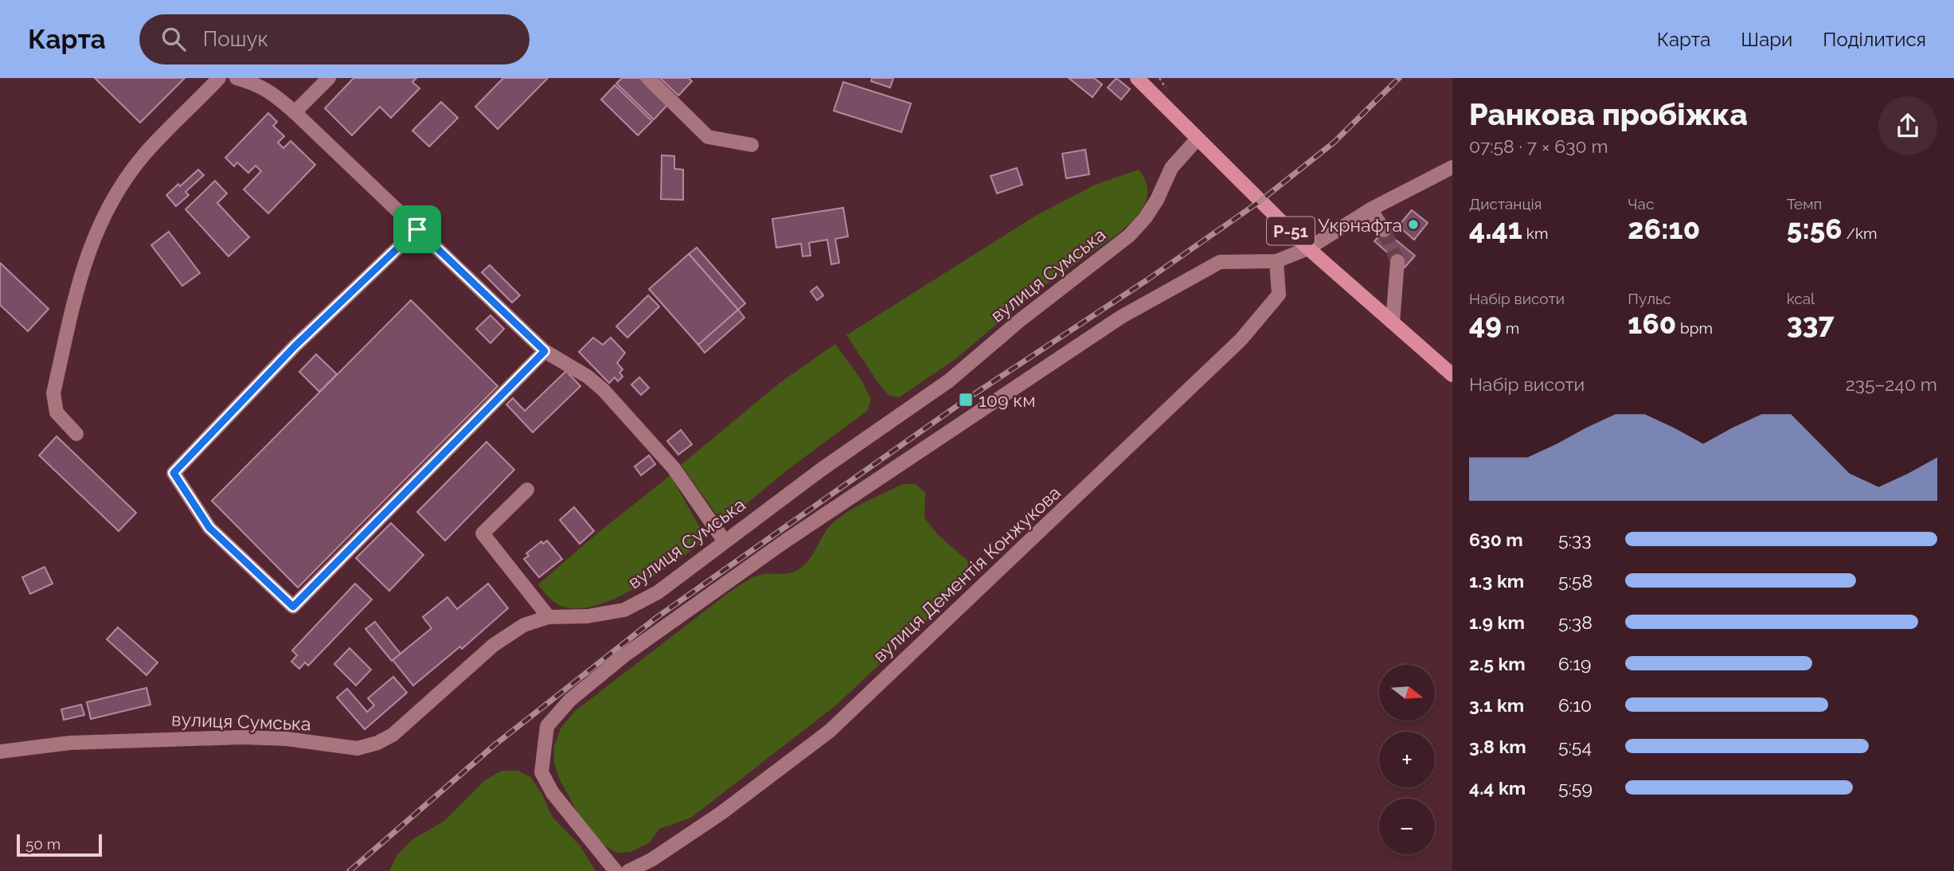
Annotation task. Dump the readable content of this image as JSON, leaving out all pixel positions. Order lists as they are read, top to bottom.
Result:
{
  "streets": {
    "main road": ["Р-51"],
    "street": ["вулиця Сумська", "вулиця Дементія Конжукова"]
  },
  "crossings": [
    ["Р-51", "вулиця Сумська"]
  ],
  "places": {
    "other": ["Укрнафта"],
    "transit": ["109 км"]
  },
  "scale_bar": "50 m",
  "north": "right",
  "page": {
    "header": "Карта",
    "search": "Пошук",
    "nav": ["Карта", "Шари", "Поділитися"],
    "heading": ["Ранкова пробіжка", "07:58 · 7 × 630 m"],
    "stats": [
      ["Дистанція", "4.41 km"],
      ["Час", "26:10"],
      ["Темп", "5:56 /km"],
      ["Набір висоти", "49 m"],
      ["Пульс", "160 bpm"],
      ["kcal", "337"]
    ],
    "chart": ["Набір висоти", "235–240 m"],
    "list": [
      {
        "name": "630 m",
        "note": "5:33"
      },
      {
        "name": "1.3 km",
        "note": "5:58"
      },
      {
        "name": "1.9 km",
        "note": "5:38"
      },
      {
        "name": "2.5 km",
        "note": "6:19"
      },
      {
        "name": "3.1 km",
        "note": "6:10"
      },
      {
        "name": "3.8 km",
        "note": "5:54"
      },
      {
        "name": "4.4 km",
        "note": "5:59"
      }
    ],
    "map_buttons": ["+", "−"],
    "scale": "50 m"
  }
}
